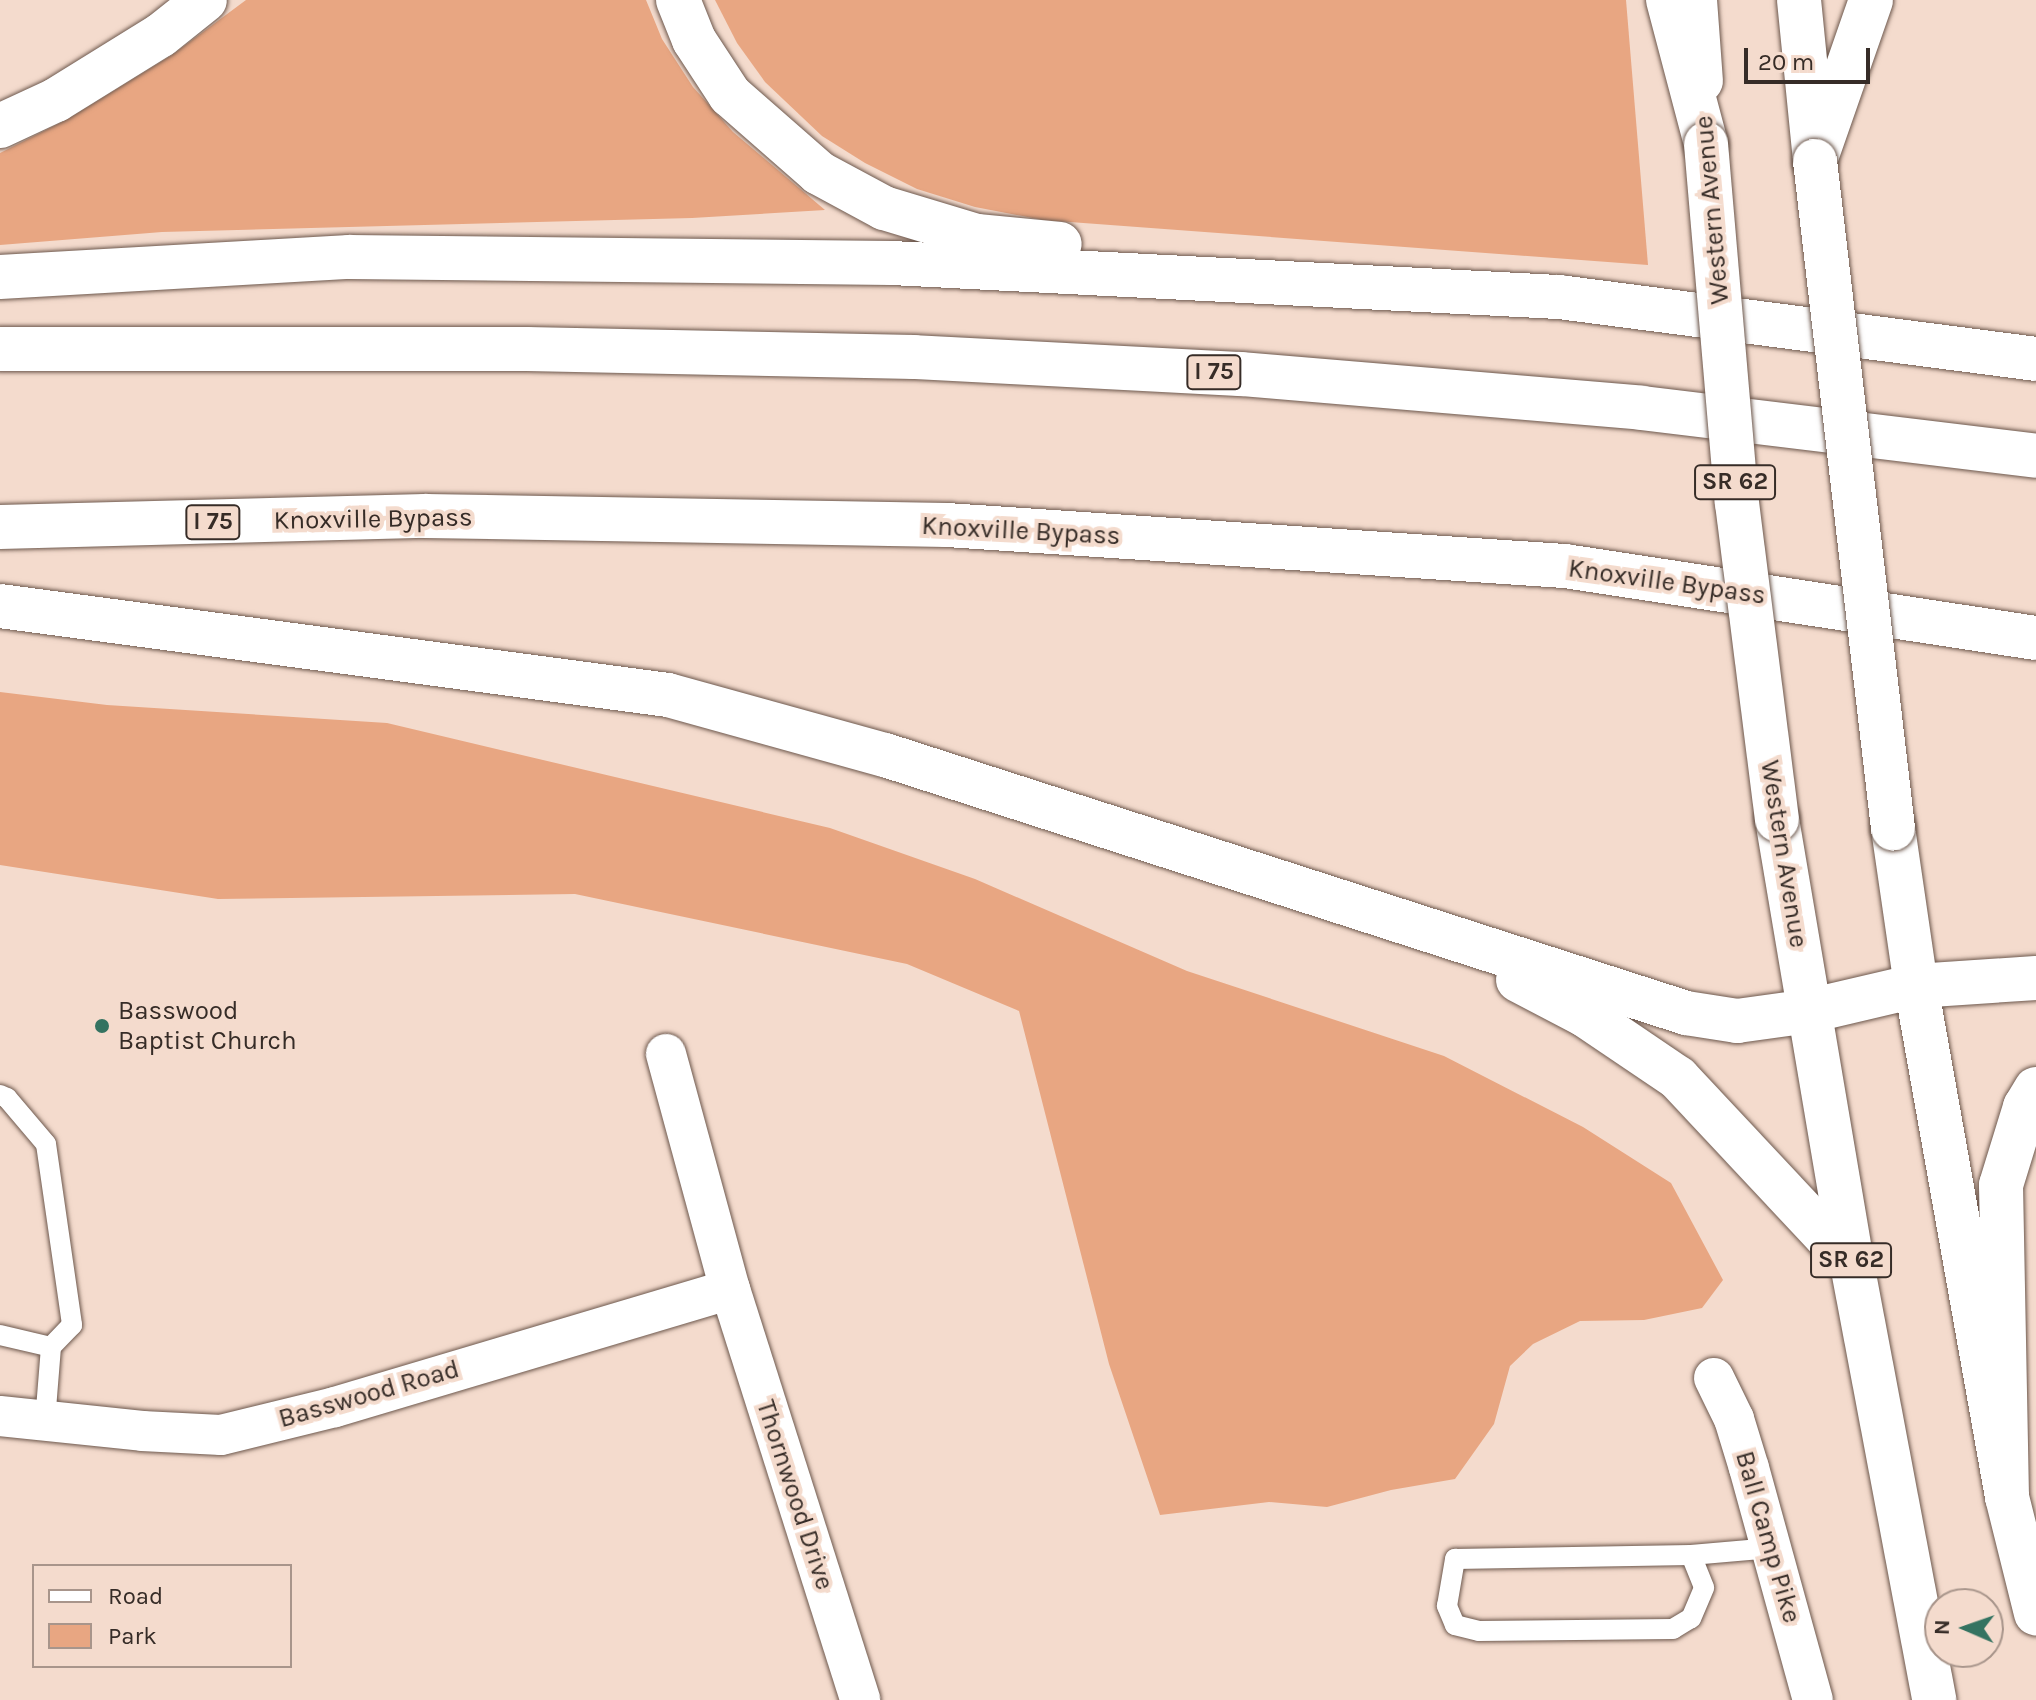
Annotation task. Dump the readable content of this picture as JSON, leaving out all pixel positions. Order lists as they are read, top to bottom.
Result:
{
  "streets": {
    "main road": [
      "Western Avenue",
      "I 75",
      "SR 62",
      "Knoxville Bypass"
    ],
    "street": ["Basswood Road", "Thornwood Drive", "Ball Camp Pike"]
  },
  "crossings": [
    ["Basswood Road", "Thornwood Drive"]
  ],
  "places": ["Basswood Baptist Church"],
  "legend": ["Road", "Park"],
  "scale_bar": "20 m",
  "north": "left"
}
